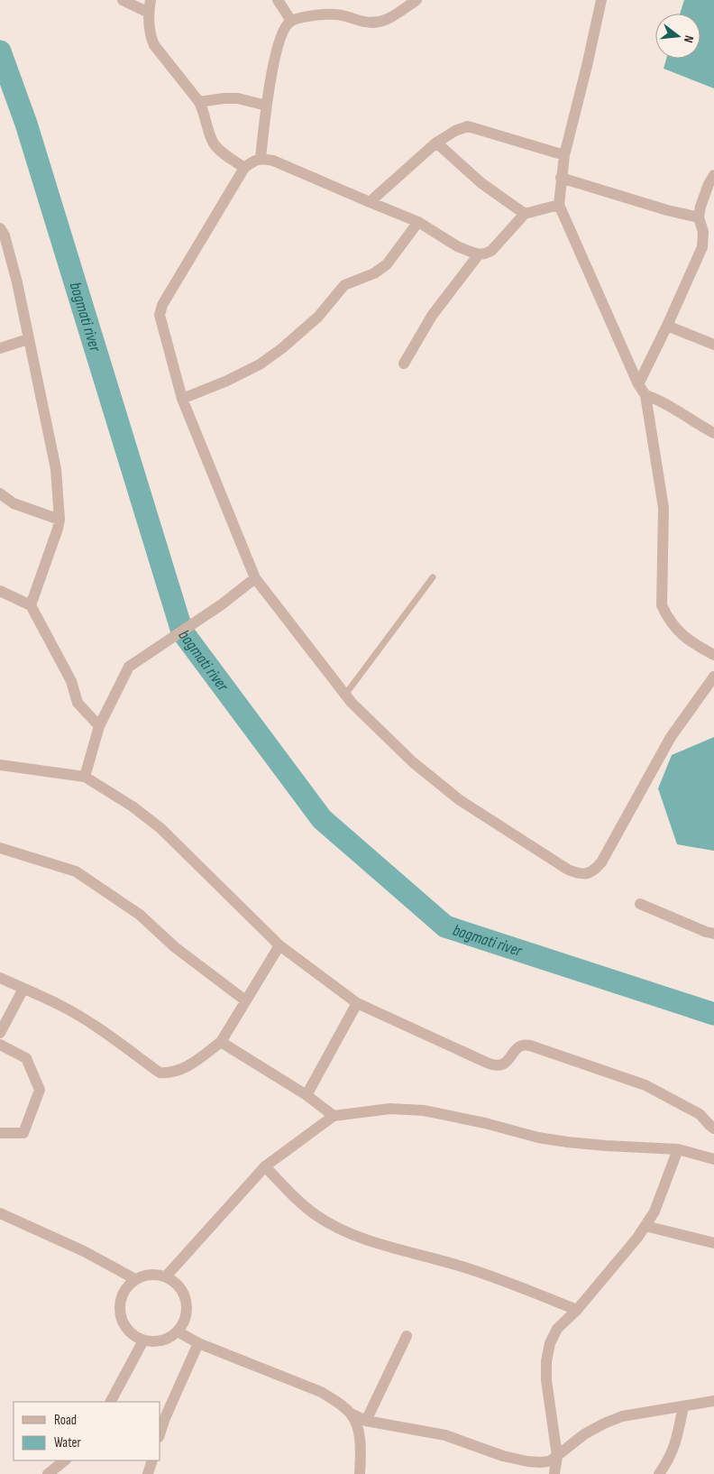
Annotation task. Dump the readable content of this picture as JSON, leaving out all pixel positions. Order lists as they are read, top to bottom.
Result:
{
  "water": ["bagmati river"],
  "legend": ["Road", "Water"],
  "north": "right"
}
